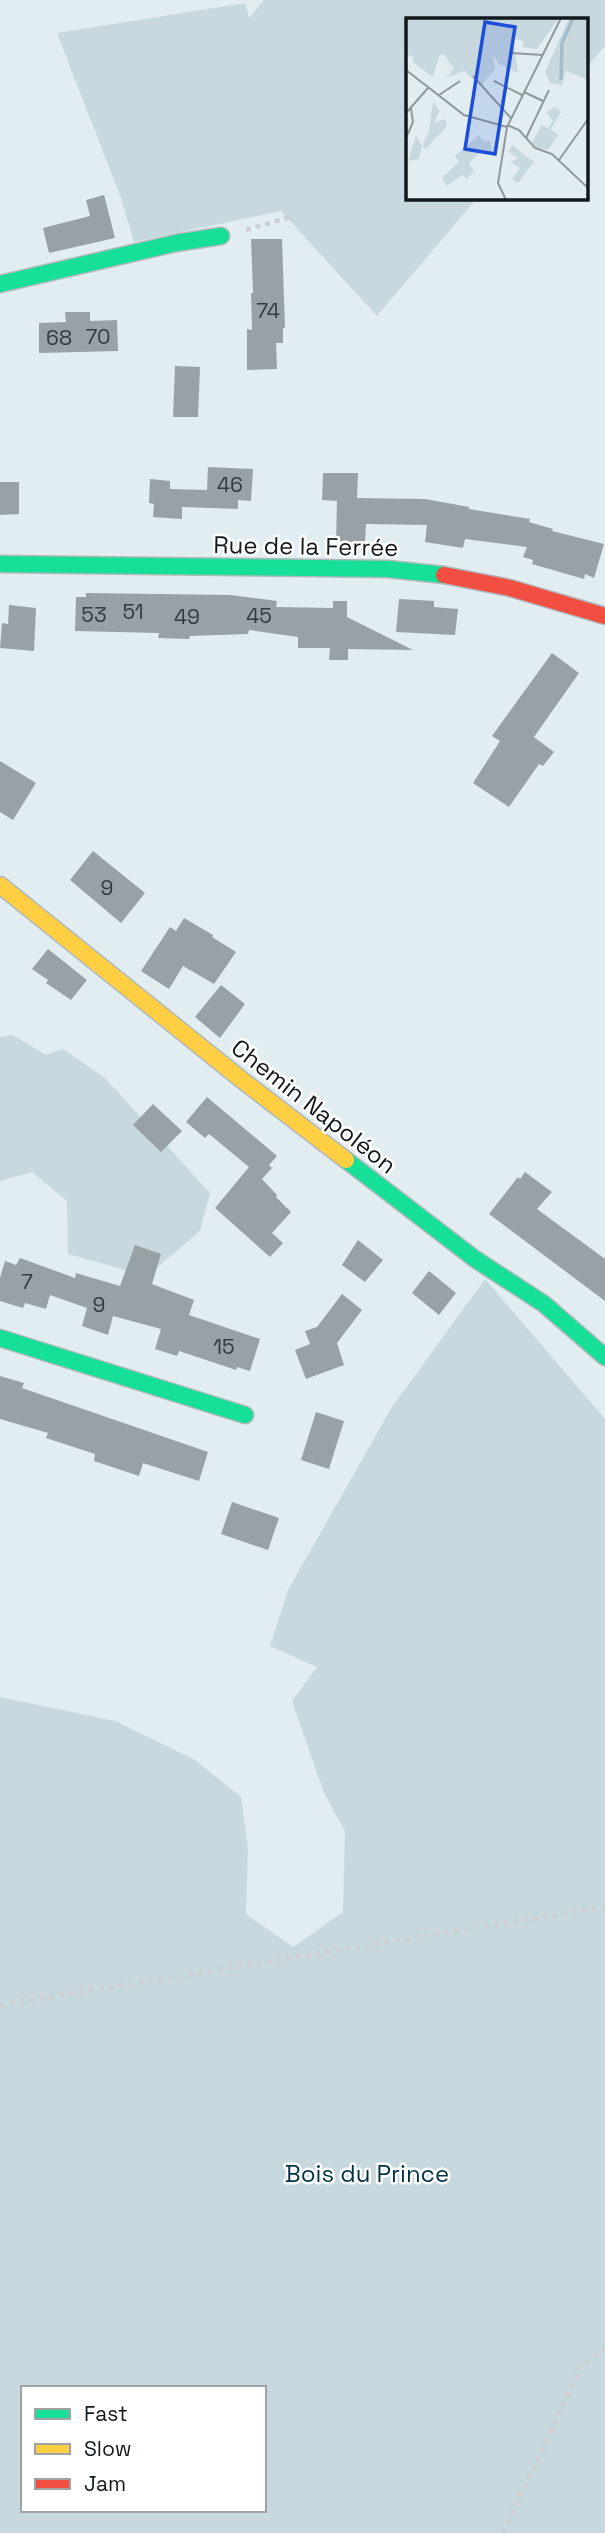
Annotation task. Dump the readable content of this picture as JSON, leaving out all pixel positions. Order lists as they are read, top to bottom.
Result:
{
  "streets": {
    "street": ["Rue de la Ferrée", "Chemin Napoléon"]
  },
  "parks": ["Bois du Prince"],
  "house_numbers": [
    "74",
    "70",
    "68",
    "46",
    "51",
    "53",
    "45",
    "49",
    "9",
    "7",
    "9",
    "15"
  ],
  "legend": ["Fast", "Slow", "Jam"]
}
